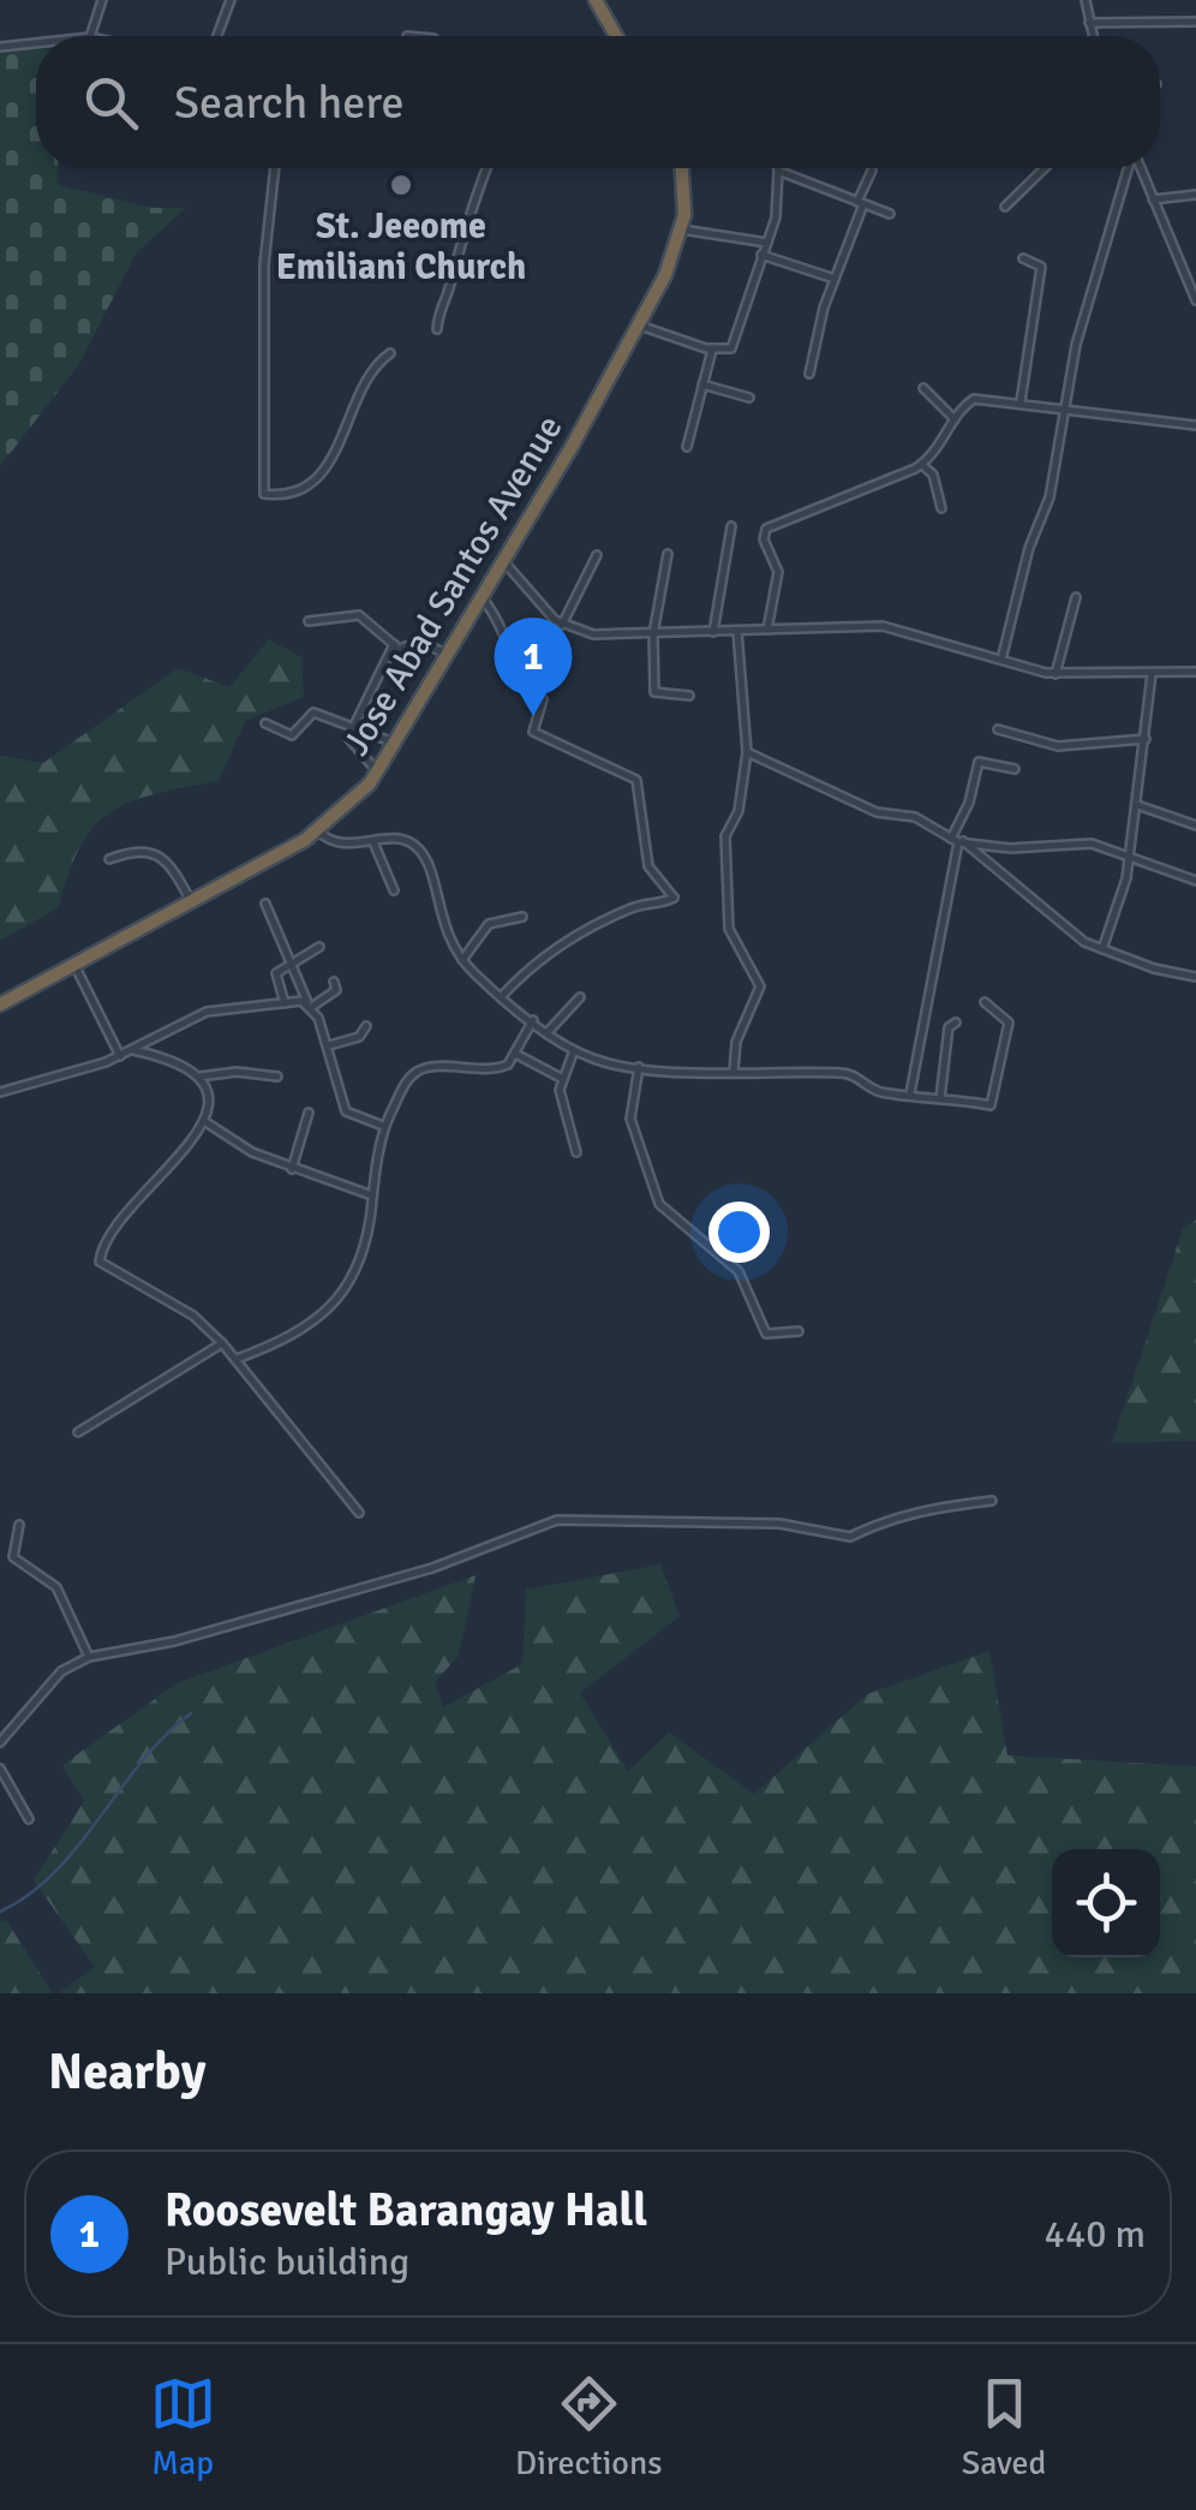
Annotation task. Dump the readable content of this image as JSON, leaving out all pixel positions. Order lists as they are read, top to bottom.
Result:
{
  "streets": {
    "highway": ["Jose Abad Santos Avenue"]
  },
  "places": ["St. Jeeome Emiliani Church"],
  "page": {
    "search": "Search here",
    "pins": "1",
    "heading": "Nearby",
    "list": [
      {
        "mark": "1",
        "name": "Roosevelt Barangay Hall",
        "note": "Public building",
        "value": "440 m"
      }
    ],
    "nav": ["Map", "Directions", "Saved"]
  }
}
